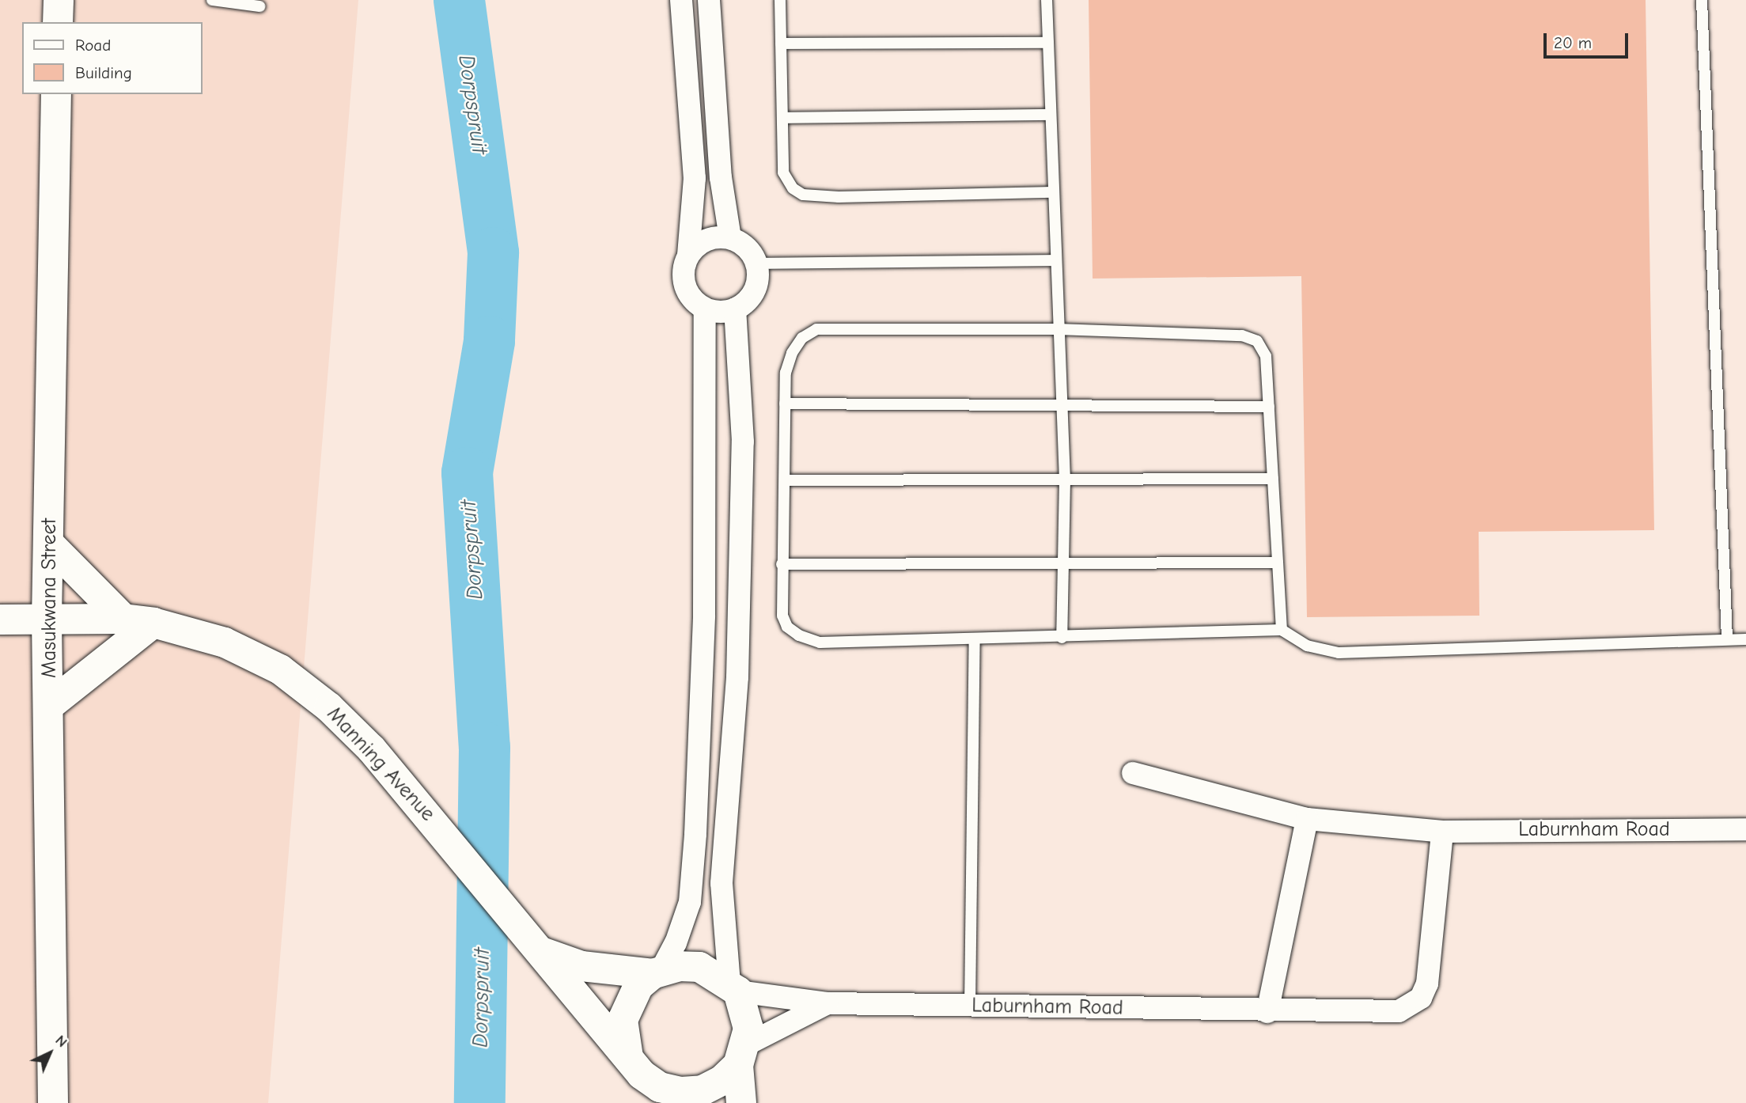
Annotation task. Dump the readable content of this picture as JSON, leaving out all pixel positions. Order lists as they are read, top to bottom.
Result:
{
  "streets": {
    "street": ["Masukwana Street", "Manning Avenue", "Laburnham Road"]
  },
  "crossings": [
    ["Masukwana Street", "Manning Avenue"],
    ["Manning Avenue", "Laburnham Road"]
  ],
  "water": ["Dorpspruit"],
  "legend": ["Road", "Building"],
  "scale_bar": "20 m",
  "north": "top right"
}
